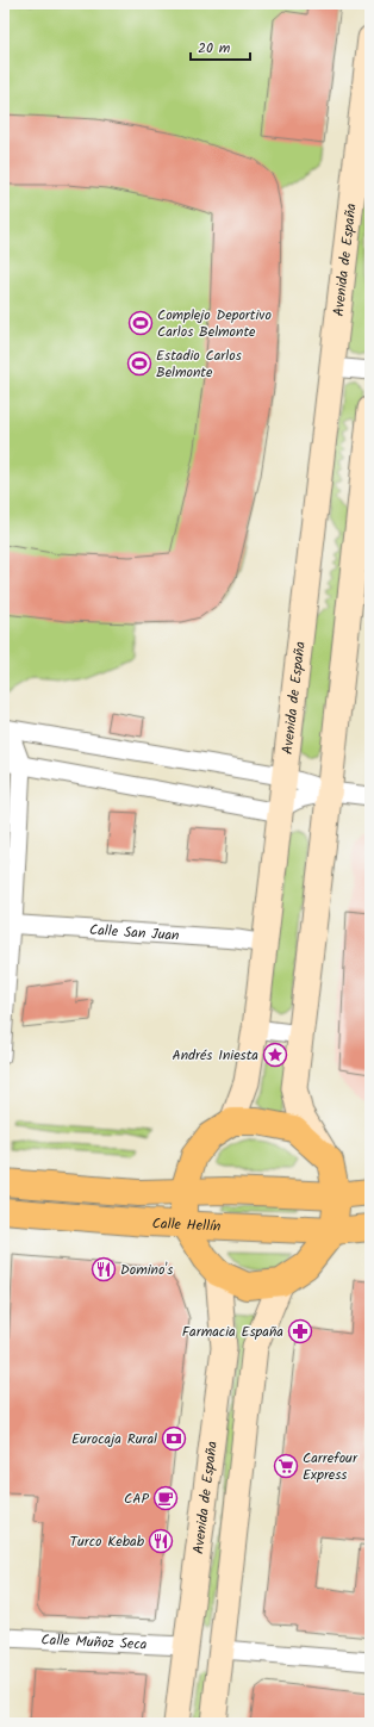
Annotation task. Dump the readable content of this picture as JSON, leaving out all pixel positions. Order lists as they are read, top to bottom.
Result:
{
  "streets": {
    "main road": ["Avenida de España", "Calle Hellín"],
    "street": ["Calle San Juan", "Calle Muñoz Seca"]
  },
  "crossings": [
    ["Avenida de España", "Calle San Juan"],
    ["Avenida de España", "Calle Muñoz Seca"]
  ],
  "places": {
    "sports": ["Complejo Deportivo Carlos Belmonte", "Estadio Carlos Belmonte"],
    "place": ["Andrés Iniesta"],
    "restaurant": ["Domino's", "Turco Kebab"],
    "pharmacy": ["Farmacia España"],
    "bank": ["Eurocaja Rural"],
    "supermarket": ["Carrefour Express"],
    "cafe": ["CAP"]
  },
  "scale_bar": "20 m"
}
